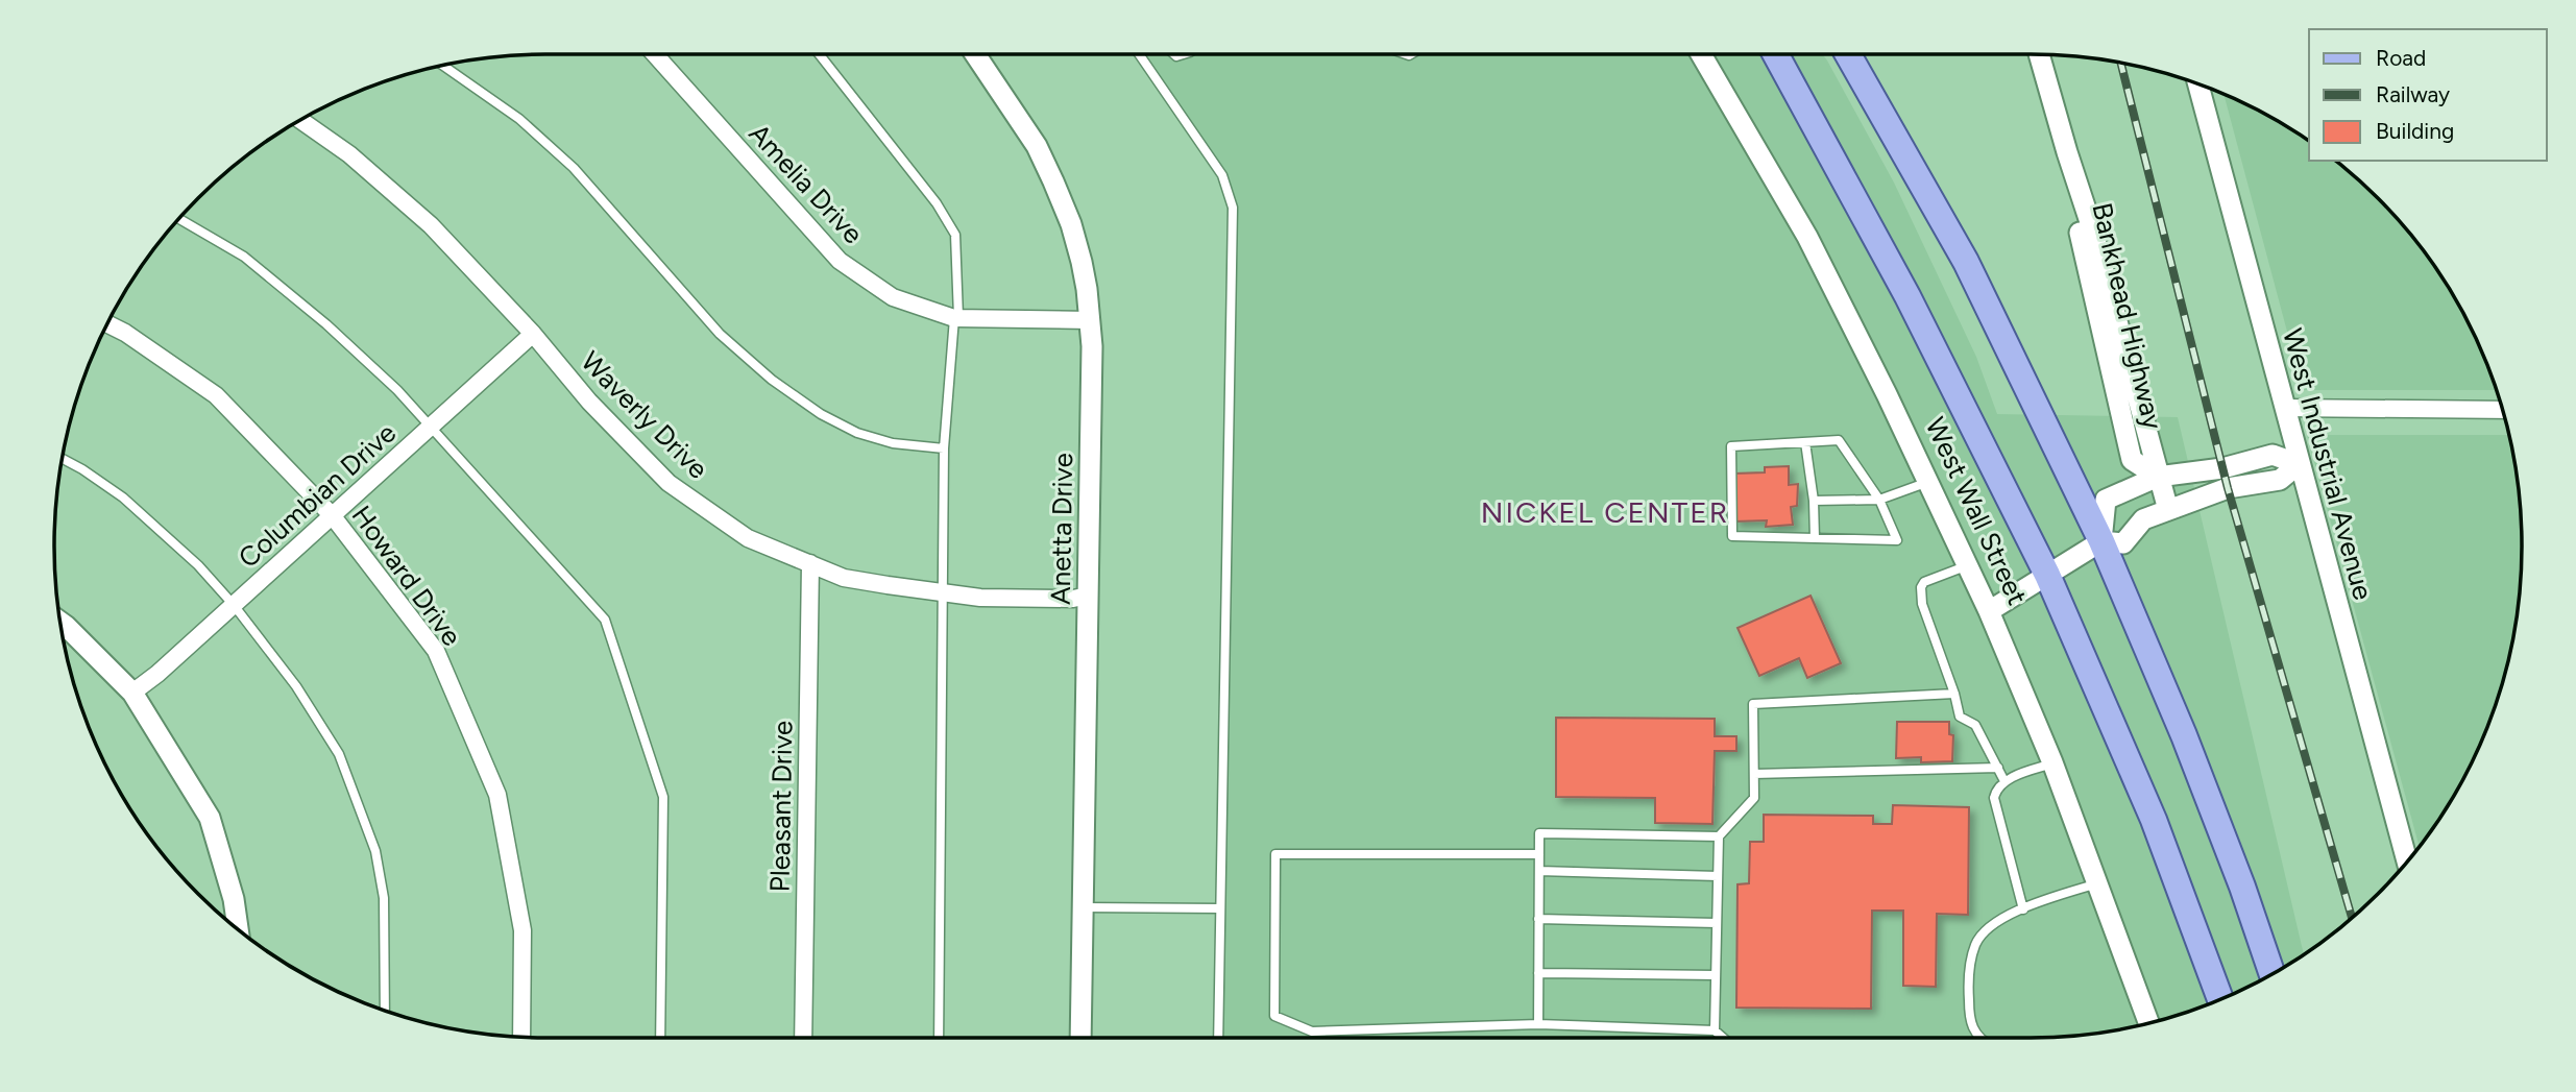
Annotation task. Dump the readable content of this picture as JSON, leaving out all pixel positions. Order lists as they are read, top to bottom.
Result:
{
  "streets": {
    "main road": ["West Wall Street"],
    "street": [
      "Amelia Drive",
      "Bankhead Highway",
      "Waverly Drive",
      "West Industrial Avenue",
      "Columbian Drive",
      "Anetta Drive",
      "Howard Drive",
      "Pleasant Drive"
    ]
  },
  "crossings": [
    ["Amelia Drive", "Anetta Drive"],
    ["Waverly Drive", "Columbian Drive"],
    ["Waverly Drive", "Anetta Drive"],
    ["Waverly Drive", "Pleasant Drive"],
    ["Columbian Drive", "Howard Drive"]
  ],
  "districts": ["NICKEL CENTER"],
  "legend": ["Road", "Railway", "Building"]
}
